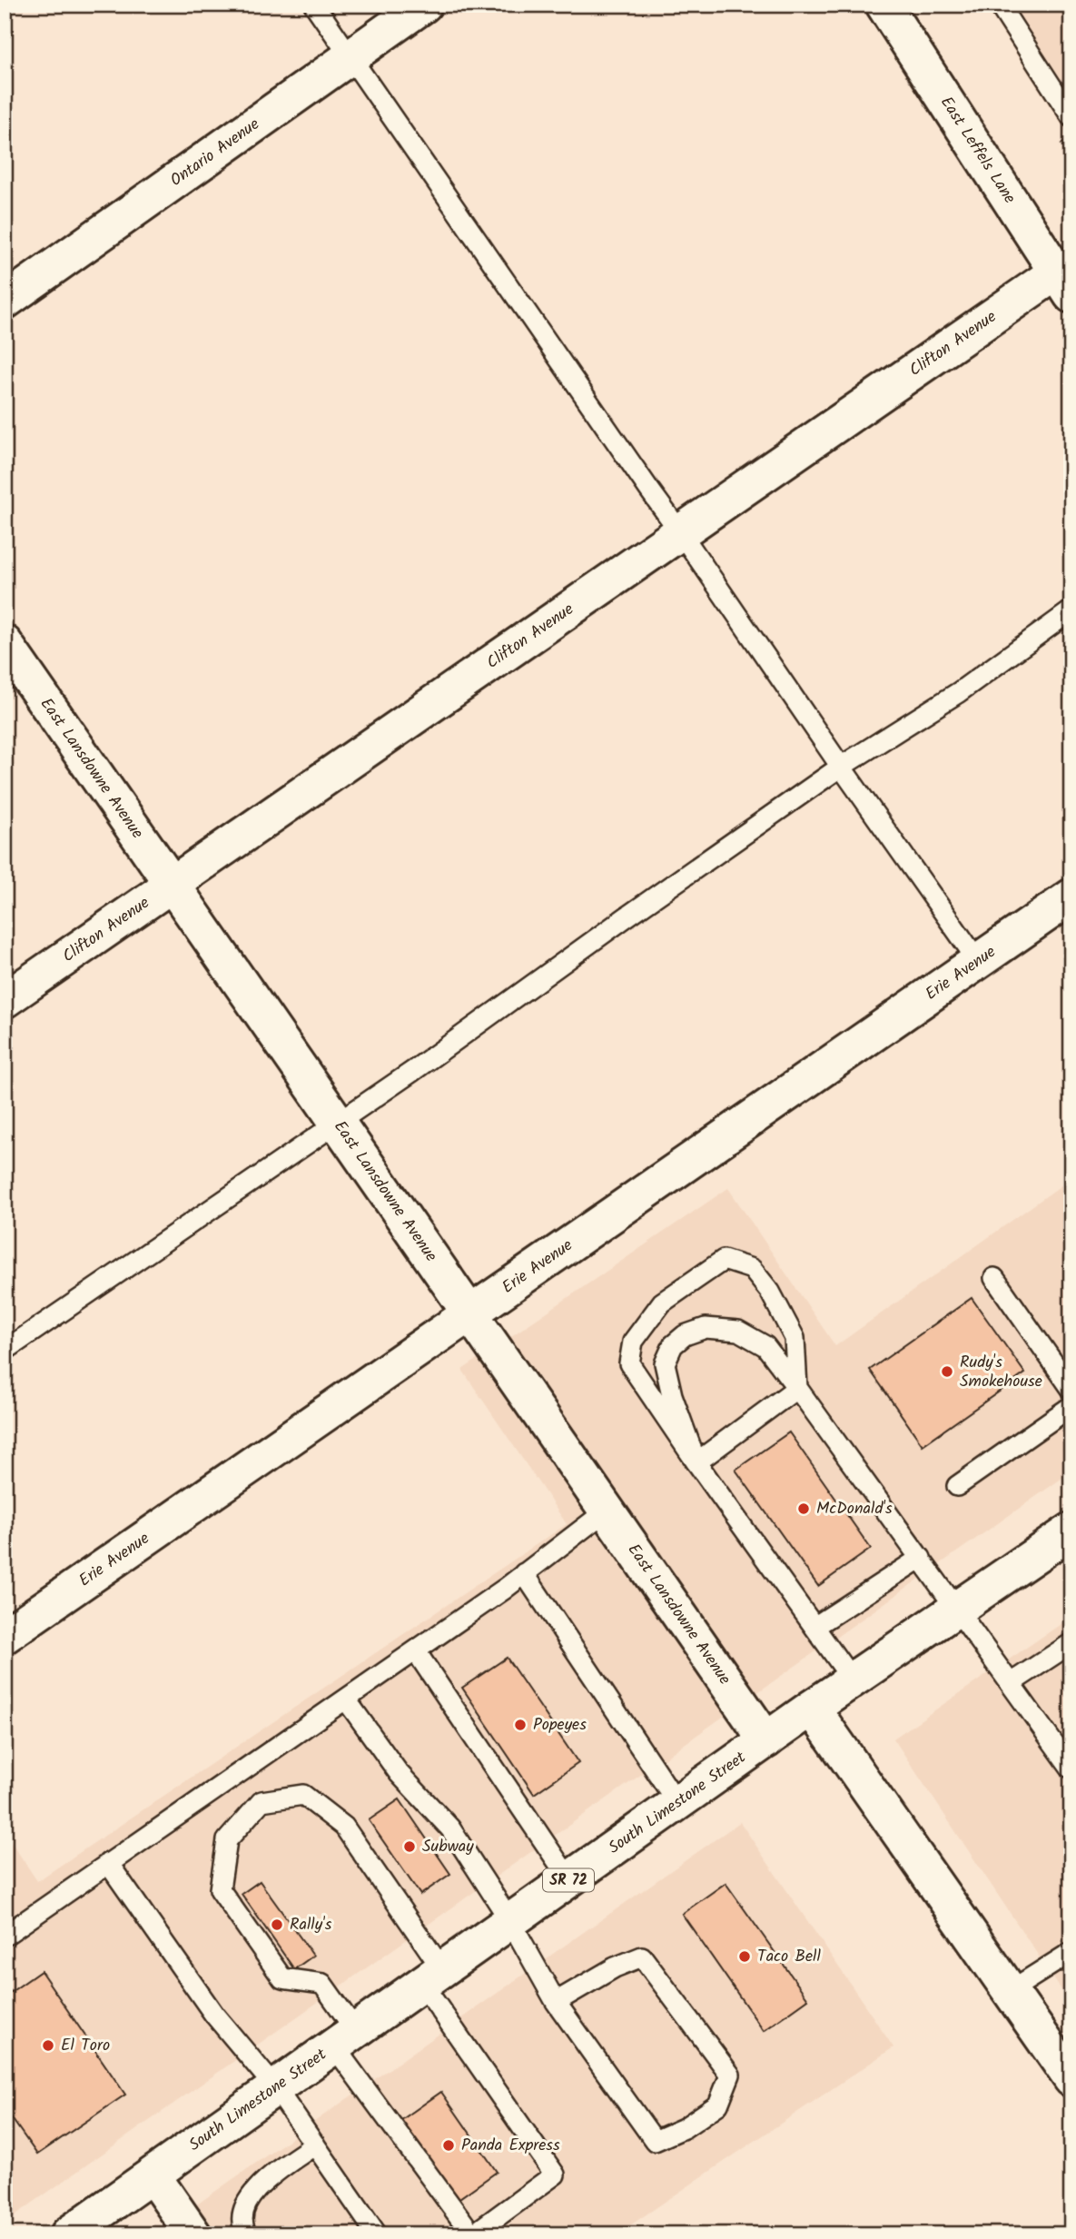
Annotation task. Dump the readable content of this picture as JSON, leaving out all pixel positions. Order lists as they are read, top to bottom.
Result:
{
  "streets": {
    "street": [
      "East Leffels Lane",
      "Ontario Avenue",
      "Clifton Avenue",
      "East Lansdowne Avenue",
      "Erie Avenue",
      "South Limestone Street",
      "SR 72"
    ]
  },
  "crossings": [
    ["East Leffels Lane", "Clifton Avenue"],
    ["Clifton Avenue", "East Lansdowne Avenue"],
    ["East Lansdowne Avenue", "Erie Avenue"],
    ["East Lansdowne Avenue", "South Limestone Street"]
  ],
  "places": [
    "Rudy's Smokehouse",
    "McDonald's",
    "Popeyes",
    "Subway",
    "Rally's",
    "Taco Bell",
    "El Toro",
    "Panda Express"
  ]
}
